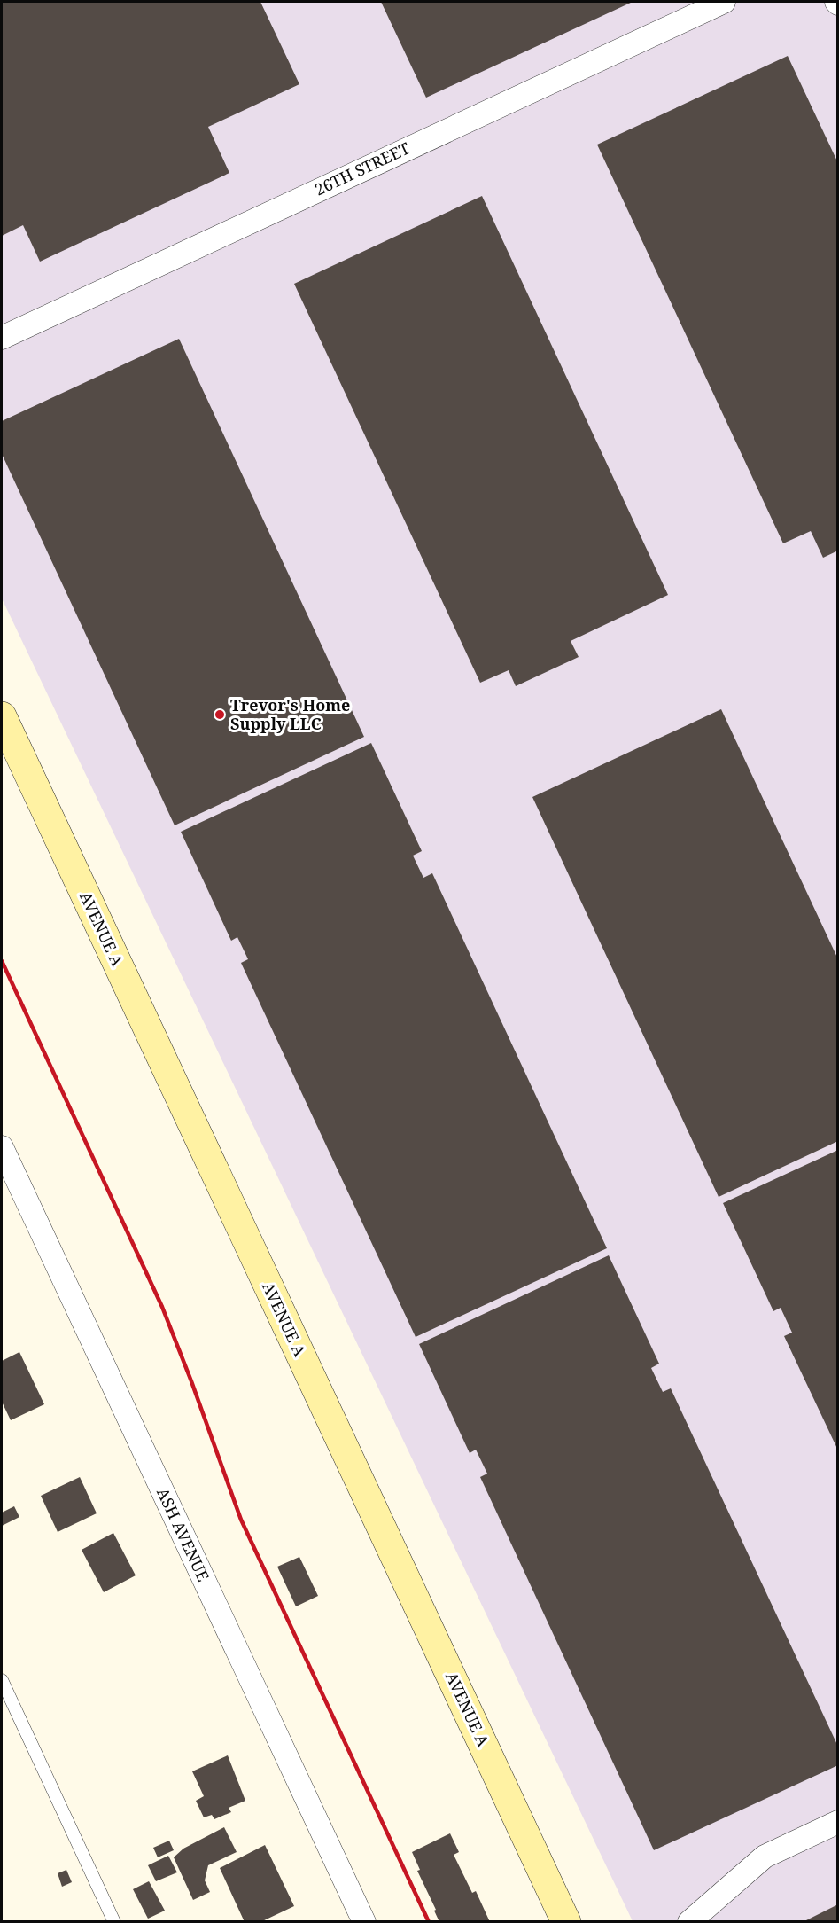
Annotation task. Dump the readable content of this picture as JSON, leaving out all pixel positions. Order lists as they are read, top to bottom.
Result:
{
  "streets": {
    "main road": ["AVENUE A"],
    "street": ["26TH STREET", "ASH AVENUE"]
  },
  "places": ["Trevor's Home Supply LLC"]
}
